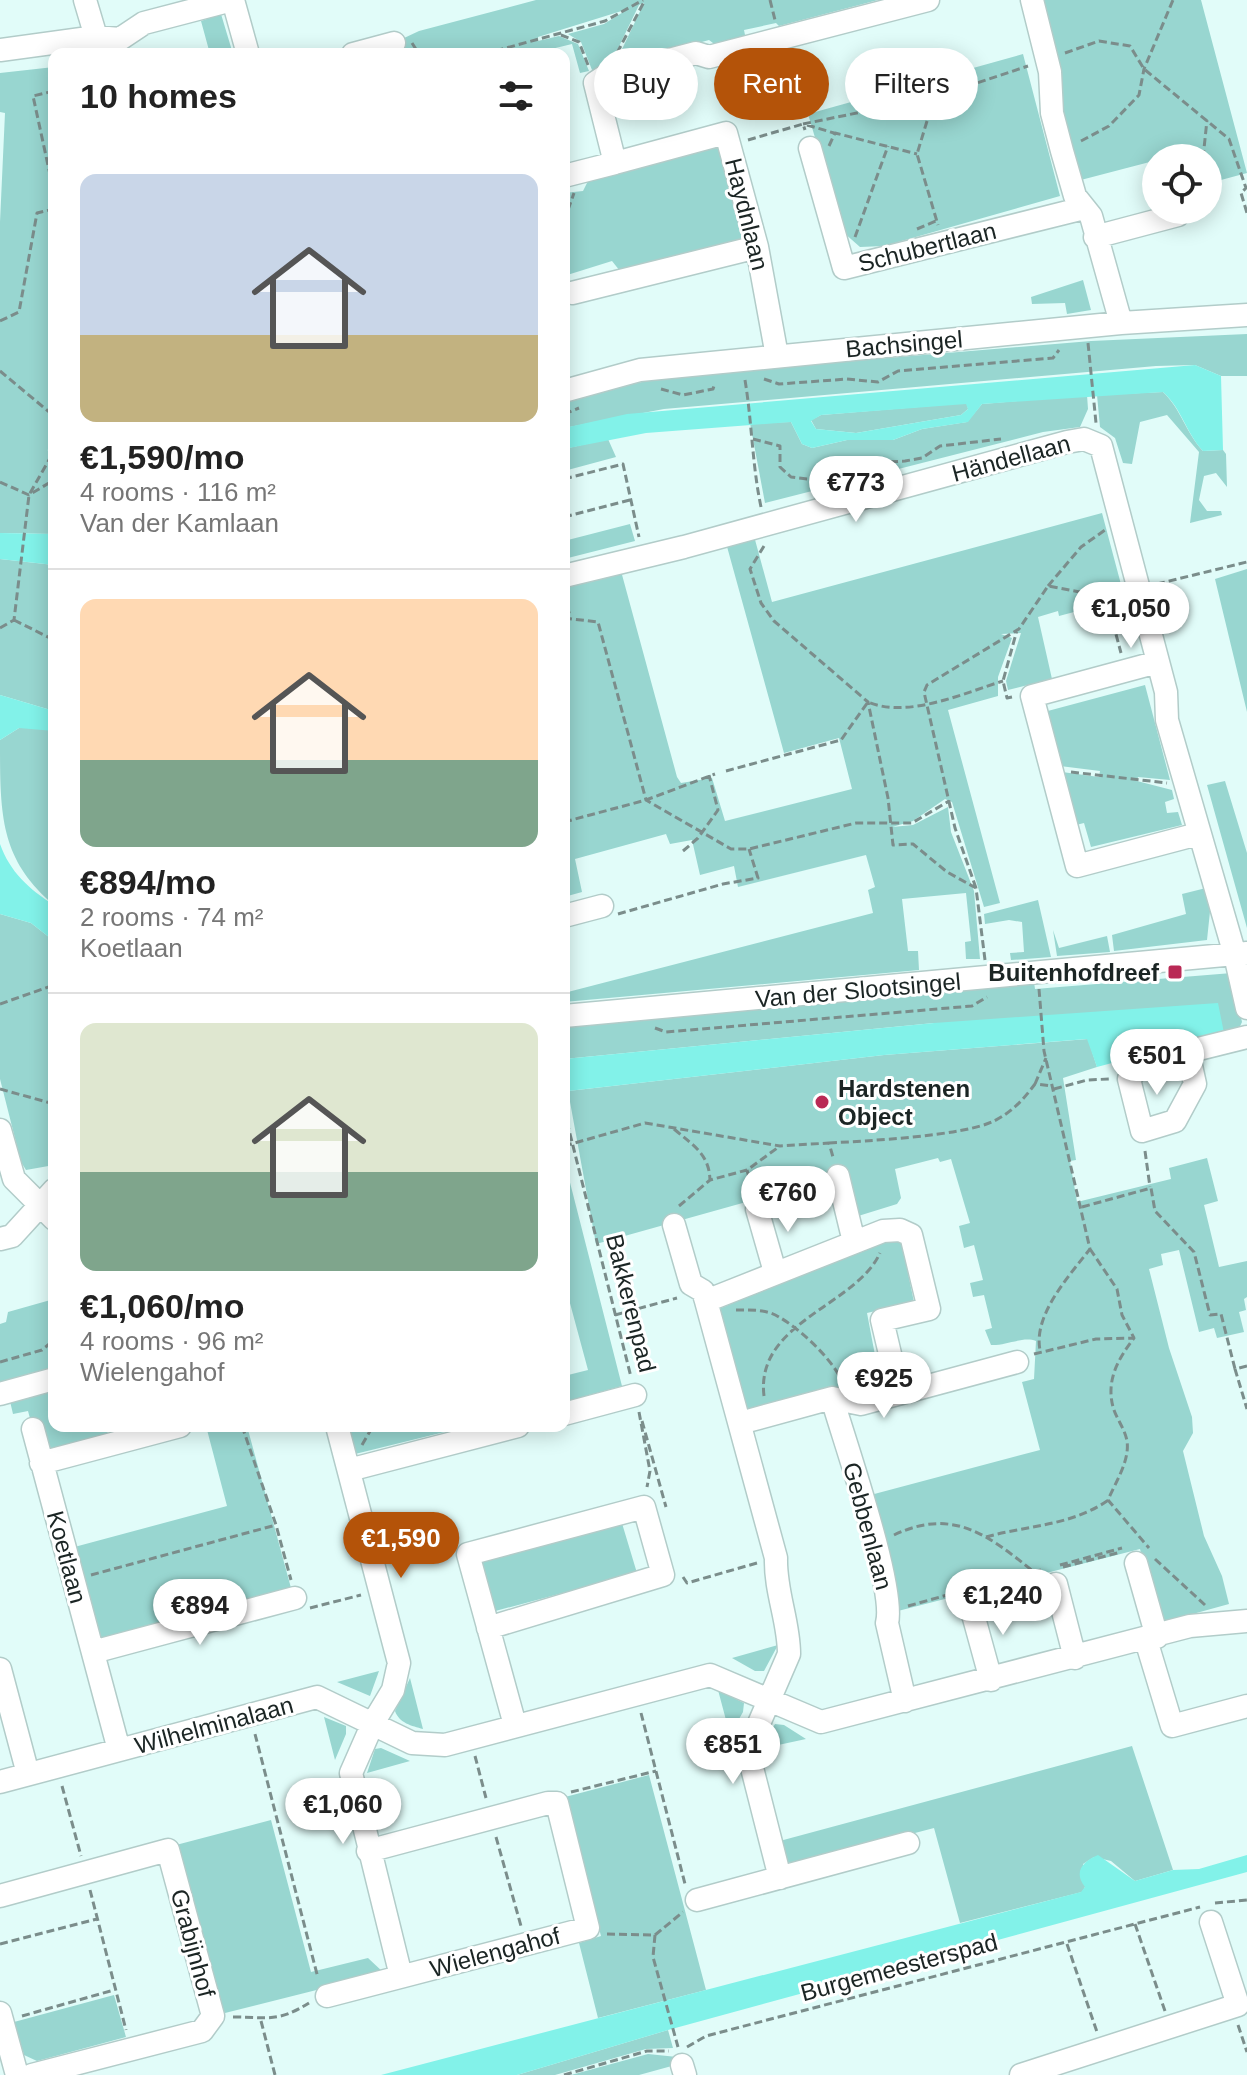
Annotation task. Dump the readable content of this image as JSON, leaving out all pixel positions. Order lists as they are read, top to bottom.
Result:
{
  "streets": {
    "street": [
      "Haydnlaan",
      "Schubertlaan",
      "Bachsingel",
      "Händellaan",
      "Van der Slootsingel",
      "Gebbenlaan",
      "Koetlaan",
      "Wilhelminalaan",
      "Grabijnhof",
      "Wielengahof"
    ],
    "path": ["Bakkerenpad", "Burgemeesterspad"]
  },
  "crossings": [
    ["Haydnlaan", "Bachsingel"],
    ["Händellaan", "Van der Slootsingel"],
    ["Gebbenlaan", "Wilhelminalaan"],
    ["Koetlaan", "Wilhelminalaan"],
    ["Wilhelminalaan", "Wielengahof"]
  ],
  "places": {
    "transit": ["Buitenhofdreef"],
    "other": ["Hardstenen Object"]
  },
  "page": {
    "chip": ["Buy", "Rent", "Filters"],
    "heading": "10 homes",
    "list": [
      {
        "name": "€1,590/mo",
        "note": "4 rooms · 116 m² · Van der Kamlaan"
      },
      {
        "name": "€894/mo",
        "note": "2 rooms · 74 m² · Koetlaan"
      },
      {
        "name": "€1,060/mo",
        "note": "4 rooms · 96 m² · Wielengahof"
      }
    ],
    "price": [
      "€773",
      "€1,050",
      "€501",
      "€760",
      "€925",
      "€1,590",
      "€1,240",
      "€894",
      "€851",
      "€1,060"
    ]
  }
}
